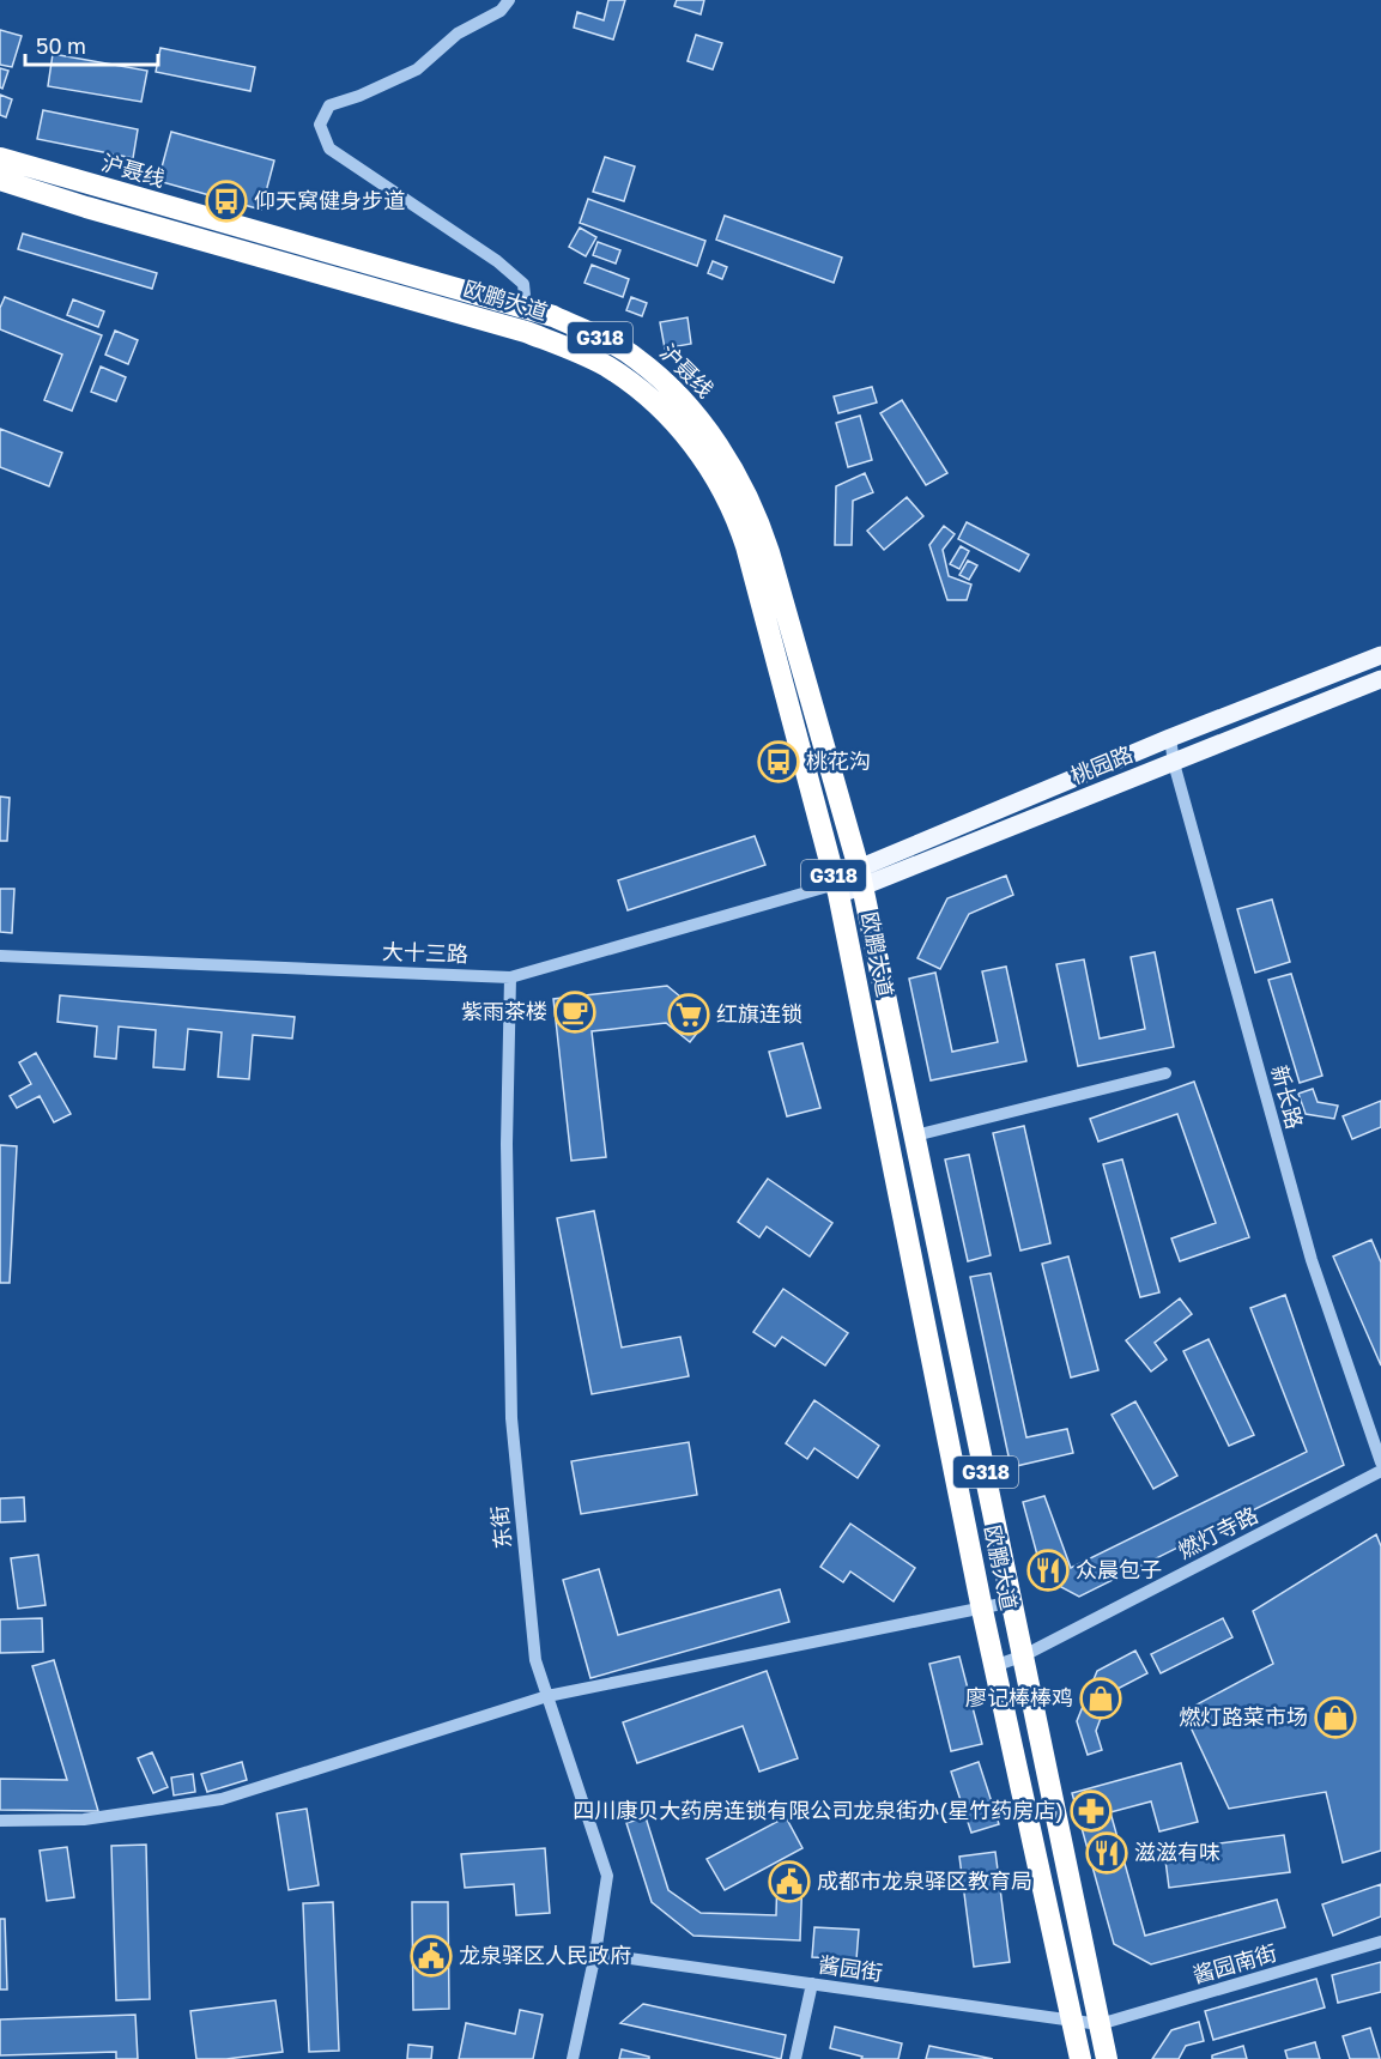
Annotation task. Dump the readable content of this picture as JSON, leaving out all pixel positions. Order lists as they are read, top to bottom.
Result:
{
  "streets": {
    "highway": ["沪聂线", "欧鹏大道", "G318"],
    "main road": ["桃园路"],
    "street": [
      "大十三路",
      "新长路",
      "东街",
      "燃灯寺路",
      "酱园南街",
      "酱园街"
    ]
  },
  "crossings": [
    ["沪聂线", "欧鹏大道"],
    ["沪聂线", "桃园路"],
    ["欧鹏大道", "桃园路"],
    ["欧鹏大道", "大十三路"],
    ["欧鹏大道", "燃灯寺路"],
    ["欧鹏大道", "酱园南街"],
    ["欧鹏大道", "酱园街"],
    ["桃园路", "大十三路"],
    ["桃园路", "新长路"],
    ["大十三路", "东街"],
    ["东街", "酱园街"],
    ["酱园南街", "酱园街"]
  ],
  "places": {
    "bus stop": ["仰天窝健身步道", "桃花沟"],
    "cafe": ["紫雨茶楼"],
    "supermarket": ["红旗连锁"],
    "restaurant": ["众晨包子", "滋滋有味"],
    "shop": ["廖记棒棒鸡", "燃灯路菜市场"],
    "pharmacy": ["四川康贝大药房连锁有限公司龙泉街办(星竹药房店)"],
    "public building": ["成都市龙泉驿区教育局", "龙泉驿区人民政府"]
  },
  "scale_bar": "50 m"
}
